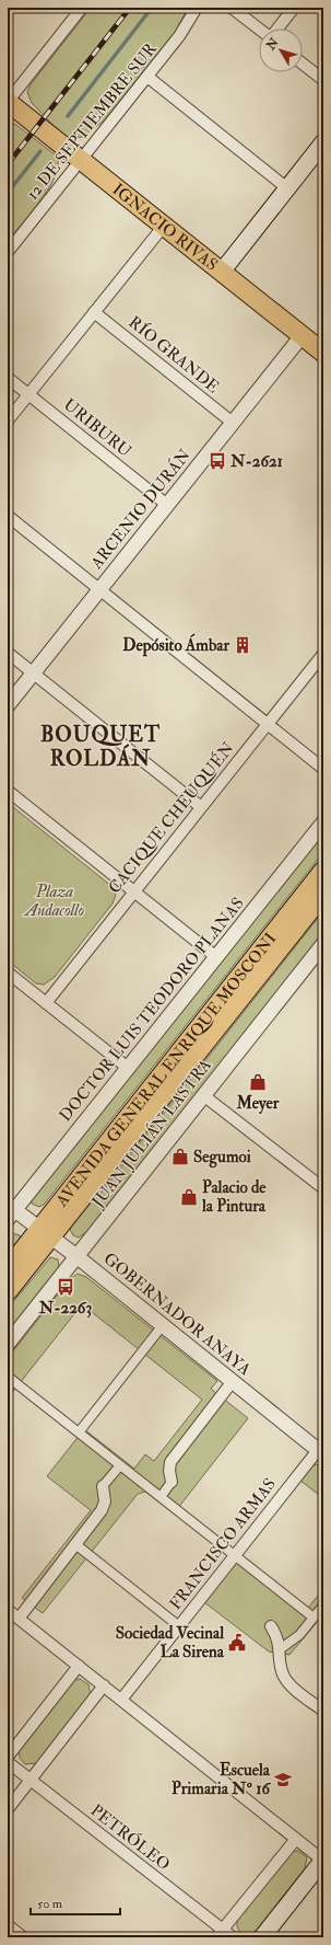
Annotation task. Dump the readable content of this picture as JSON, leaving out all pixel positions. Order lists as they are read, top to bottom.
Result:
{
  "streets": {
    "main road": ["IGNACIO RIVAS", "AVENIDA GENERAL ENRIQUE MOSCONI"],
    "street": [
      "12 DE SEPTIEMBRE SUR",
      "RÍO GRANDE",
      "URIBURU",
      "ARCENIO DURÁN",
      "CACIQUE CHEUQUÉN",
      "DOCTOR LUIS TEODORO PLANAS",
      "JUAN JULIÁN LASTRA",
      "GOBERNADOR ANAYA",
      "FRANCISCO ARMAS",
      "PETRÓLEO"
    ]
  },
  "crossings": [
    ["12 DE SEPTIEMBRE SUR", "IGNACIO RIVAS"],
    ["IGNACIO RIVAS", "ARCENIO DURÁN"],
    ["RÍO GRANDE", "ARCENIO DURÁN"],
    ["URIBURU", "ARCENIO DURÁN"],
    ["DOCTOR LUIS TEODORO PLANAS", "GOBERNADOR ANAYA"],
    ["AVENIDA GENERAL ENRIQUE MOSCONI", "GOBERNADOR ANAYA"],
    ["JUAN JULIÁN LASTRA", "GOBERNADOR ANAYA"],
    ["GOBERNADOR ANAYA", "FRANCISCO ARMAS"]
  ],
  "districts": ["BOUQUET ROLDÁN"],
  "parks": ["Plaza Andacollo"],
  "places": {
    "bus stop": ["N-2621", "N-2263"],
    "building": ["Depósito Ámbar"],
    "shop": ["Meyer", "Segumoi", "Palacio de la Pintura"],
    "public building": ["Sociedad Vecinal La Sirena"],
    "school or university": ["Escuela Primaria Nº 16"]
  },
  "scale_bar": "50 m",
  "north": "top left"
}
